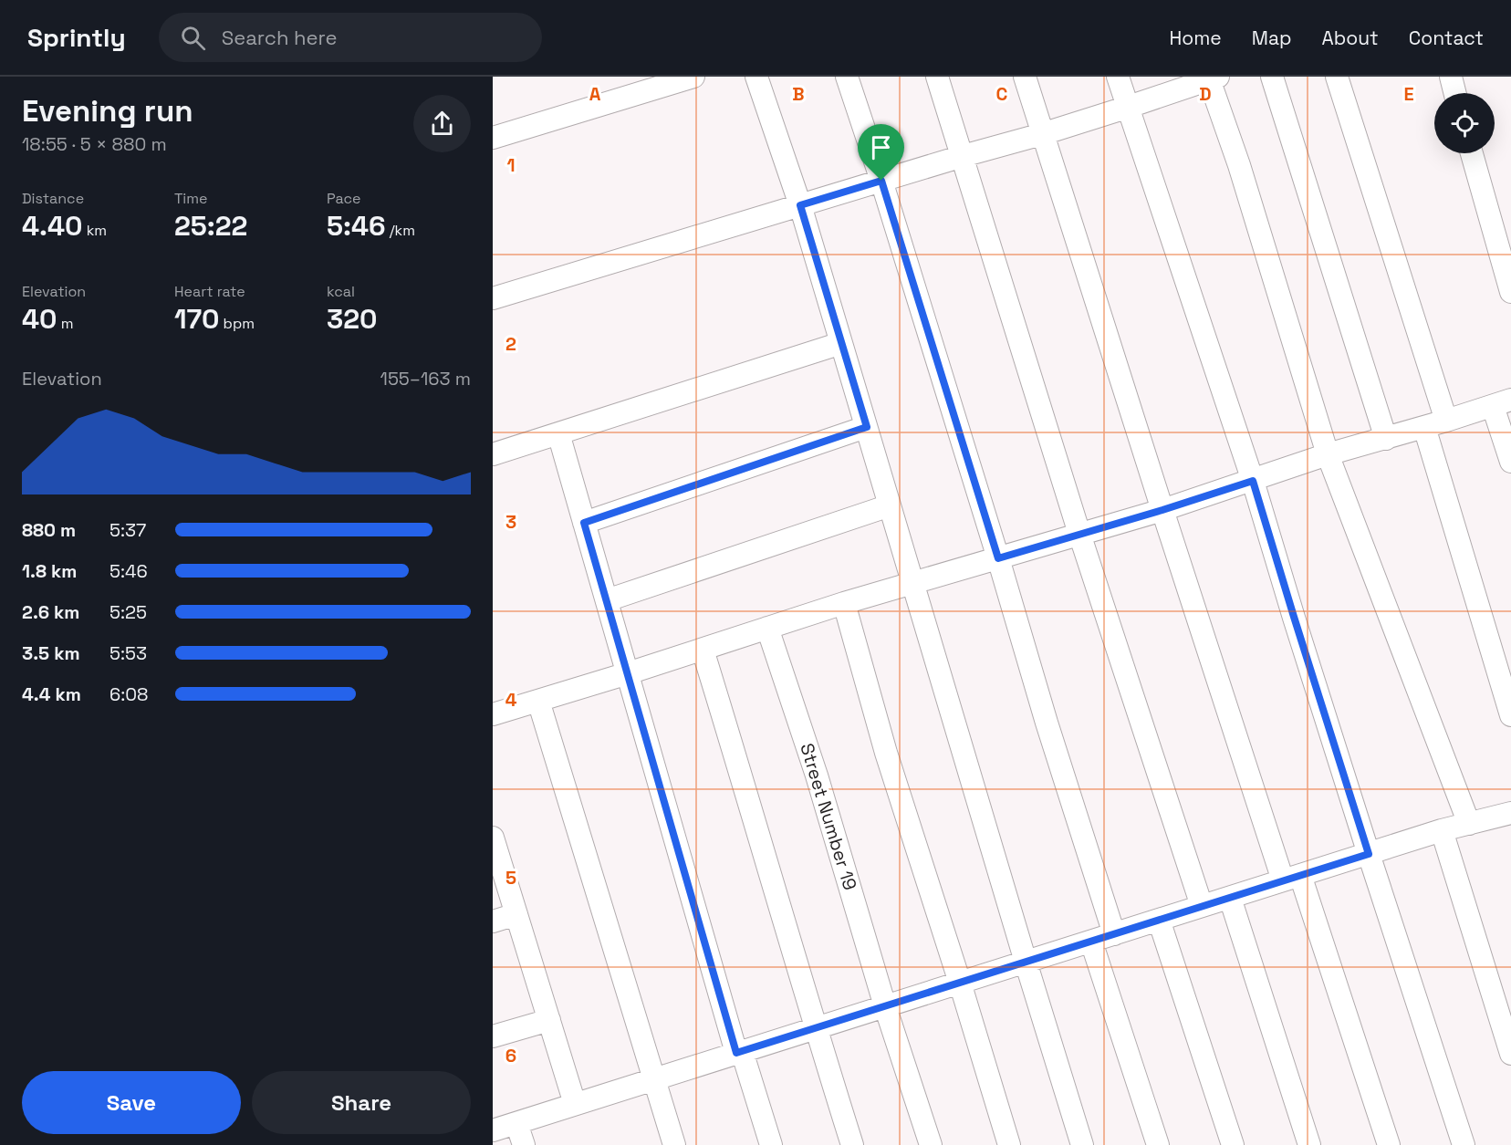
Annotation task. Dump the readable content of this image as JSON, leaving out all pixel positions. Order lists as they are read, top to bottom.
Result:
{
  "streets": {
    "street": ["Street Number 19"]
  },
  "page": {
    "header": "Sprintly",
    "search": "Search here",
    "nav": [
      "Home",
      "Map",
      "About",
      "Contact"
    ],
    "heading": ["Evening run", "18:55 · 5 × 880 m"],
    "stats": [
      ["Distance", "4.40 km"],
      ["Time", "25:22"],
      ["Pace", "5:46 /km"],
      ["Elevation", "40 m"],
      ["Heart rate", "170 bpm"],
      ["kcal", "320"]
    ],
    "chart": ["Elevation", "155–163 m"],
    "list": [
      {
        "name": "880 m",
        "note": "5:37"
      },
      {
        "name": "1.8 km",
        "note": "5:46"
      },
      {
        "name": "2.6 km",
        "note": "5:25"
      },
      {
        "name": "3.5 km",
        "note": "5:53"
      },
      {
        "name": "4.4 km",
        "note": "6:08"
      }
    ],
    "buttons": ["Save", "Share"]
  },
  "grid": {
    "columns": [
      "A",
      "B",
      "C",
      "D",
      "E"
    ],
    "rows": [
      "1",
      "2",
      "3",
      "4",
      "5",
      "6"
    ]
  }
}
